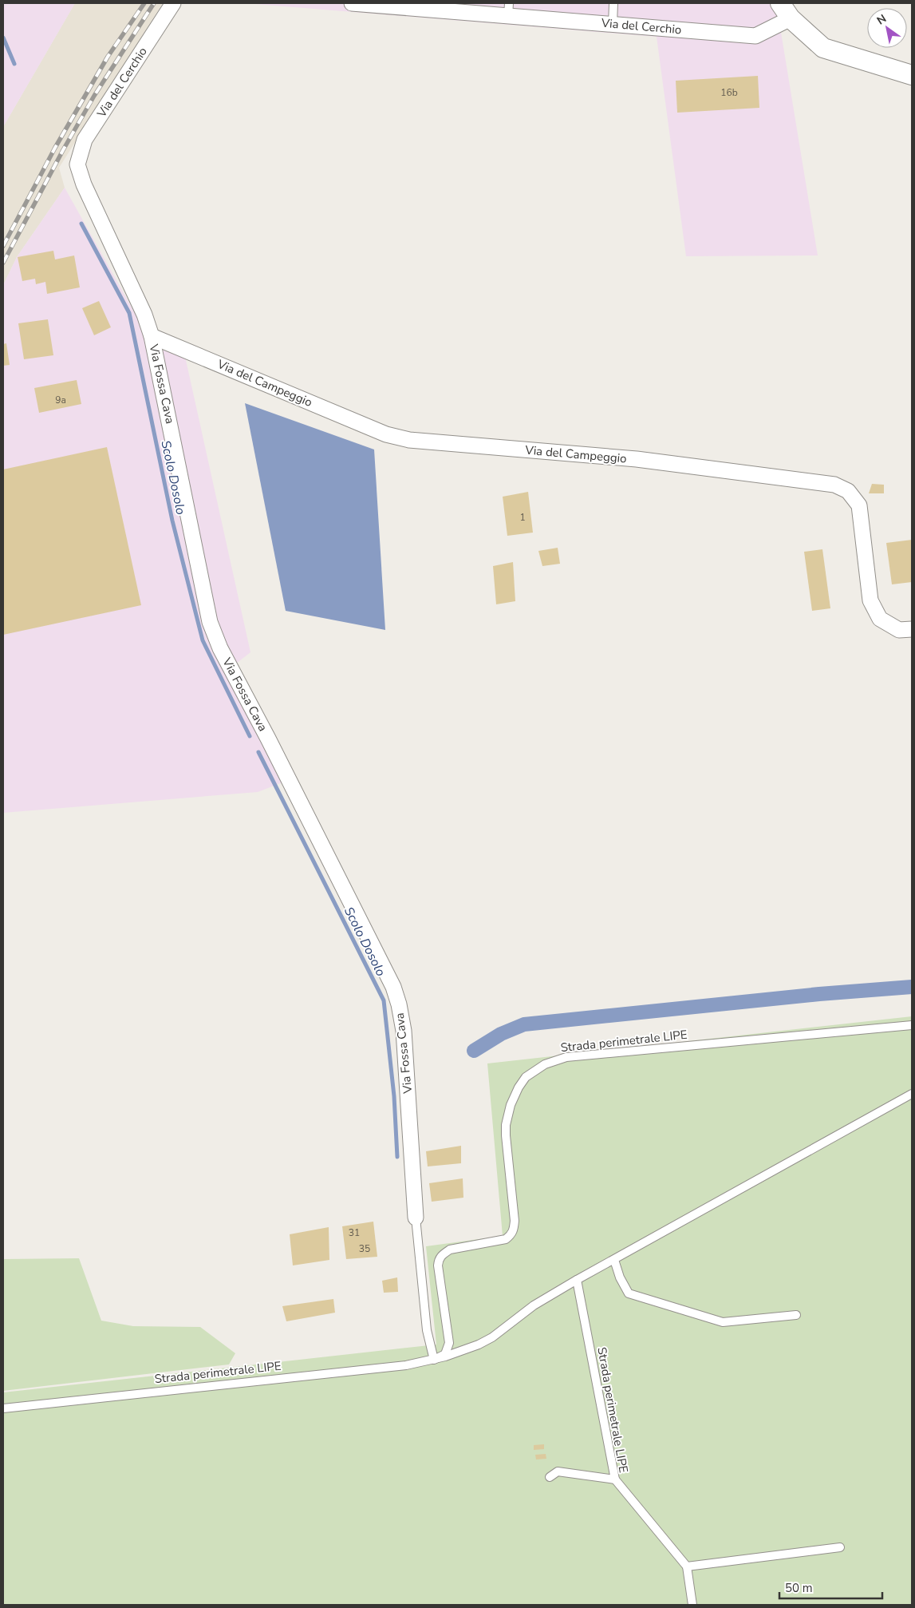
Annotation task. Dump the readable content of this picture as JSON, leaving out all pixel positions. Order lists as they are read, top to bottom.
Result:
{
  "streets": {
    "street": ["Via del Cerchio", "Via del Campeggio", "Via Fossa Cava"],
    "lane": ["Strada perimetrale LIPE"]
  },
  "crossings": [
    ["Via del Cerchio", "Via Fossa Cava"],
    ["Via del Campeggio", "Via Fossa Cava"]
  ],
  "water": ["Scolo Dosolo"],
  "house_numbers": [
    "16b",
    "9a",
    "1",
    "31",
    "35"
  ],
  "scale_bar": "50 m",
  "north": "top left"
}
